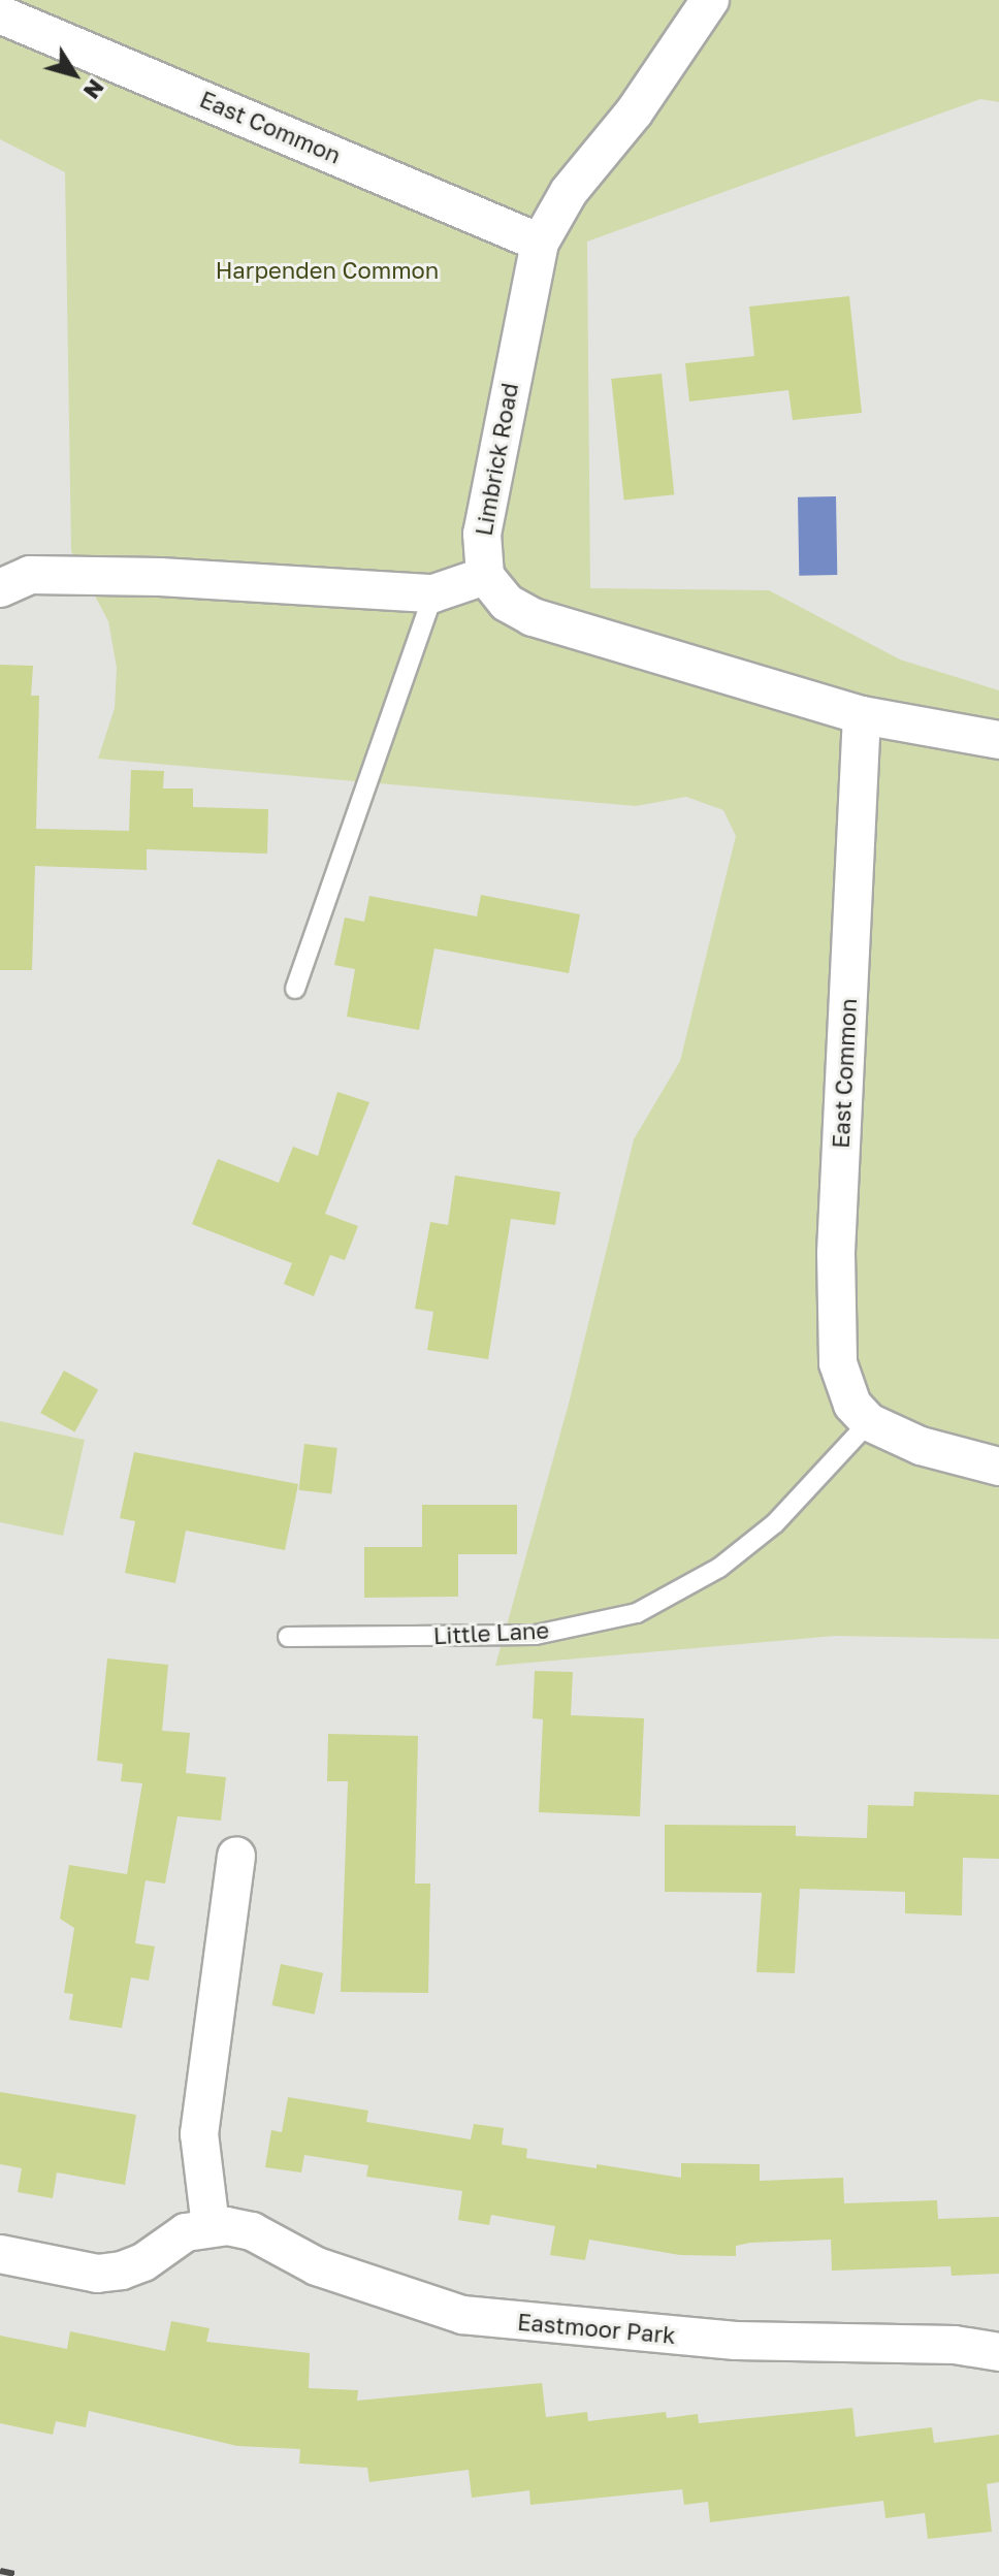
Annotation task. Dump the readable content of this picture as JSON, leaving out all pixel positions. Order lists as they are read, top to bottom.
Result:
{
  "streets": {
    "street": ["East Common", "Limbrick Road", "Eastmoor Park"],
    "lane": ["Little Lane"]
  },
  "crossings": [
    ["East Common", "Limbrick Road"],
    ["East Common", "Little Lane"]
  ],
  "parks": ["Harpenden Common"],
  "north": "bottom right"
}
